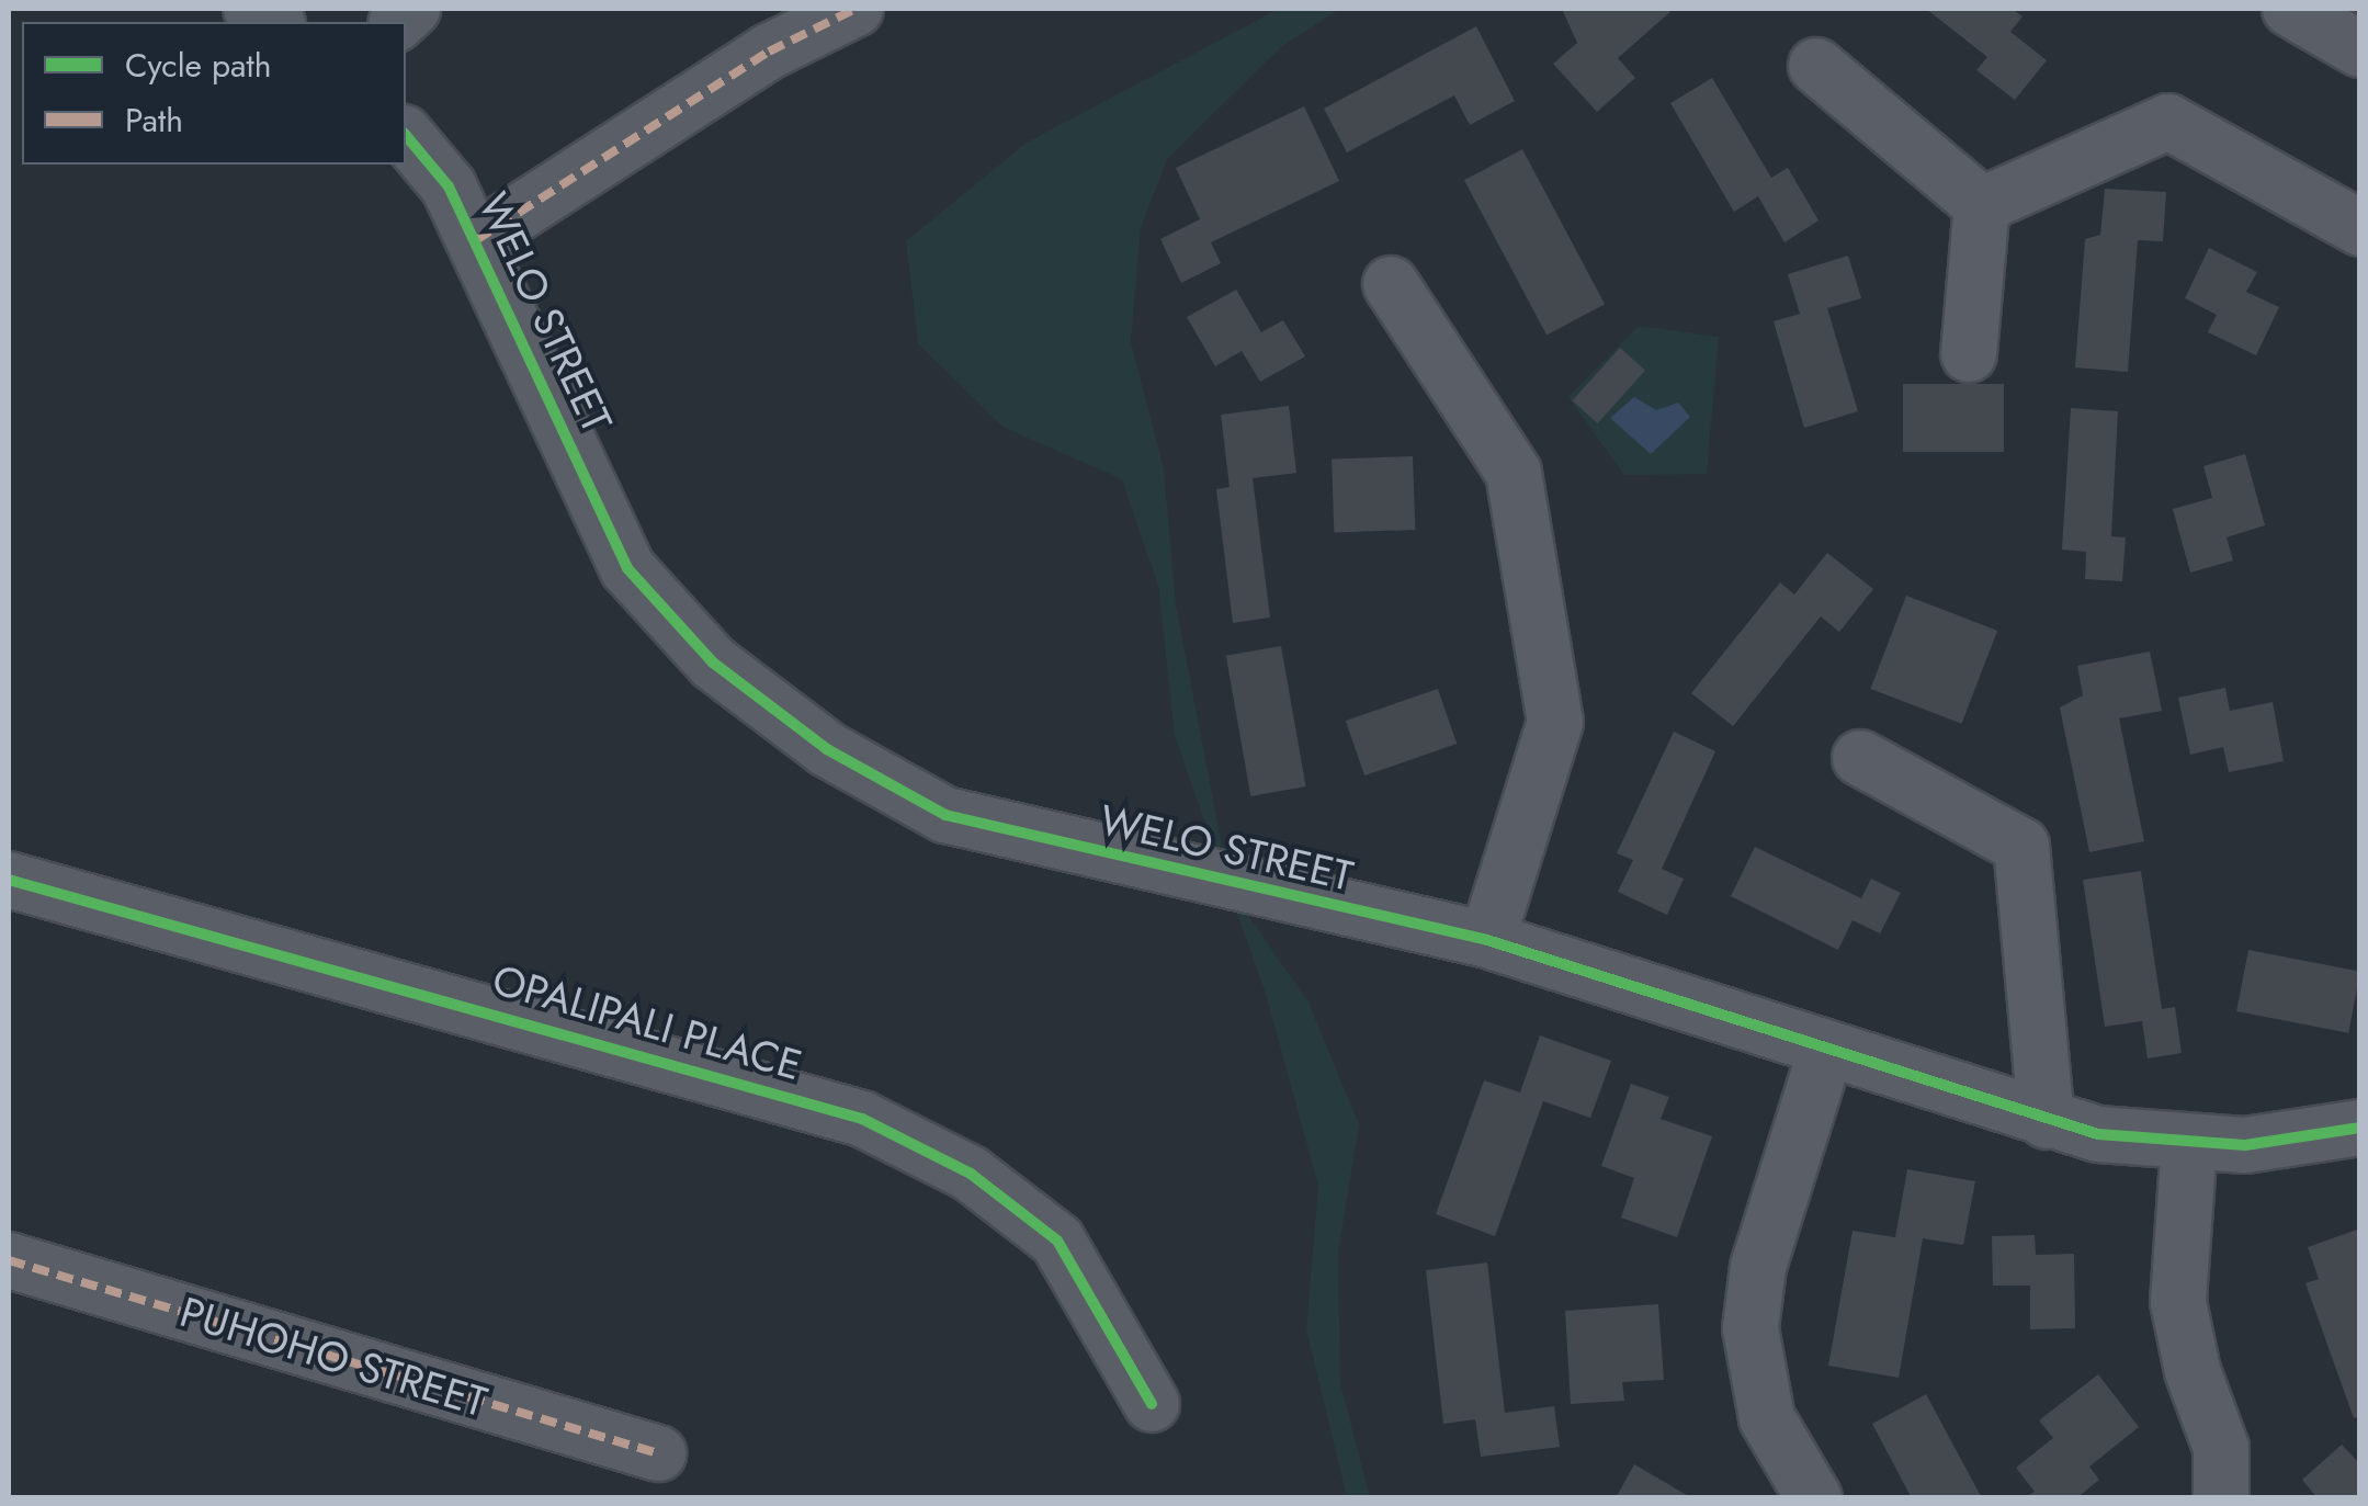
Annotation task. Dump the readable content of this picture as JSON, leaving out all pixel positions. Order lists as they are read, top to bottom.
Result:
{
  "streets": {
    "street": ["WELO STREET", "OPALIPALI PLACE", "PUHOHO STREET"]
  },
  "legend": ["Cycle path", "Path"]
}
